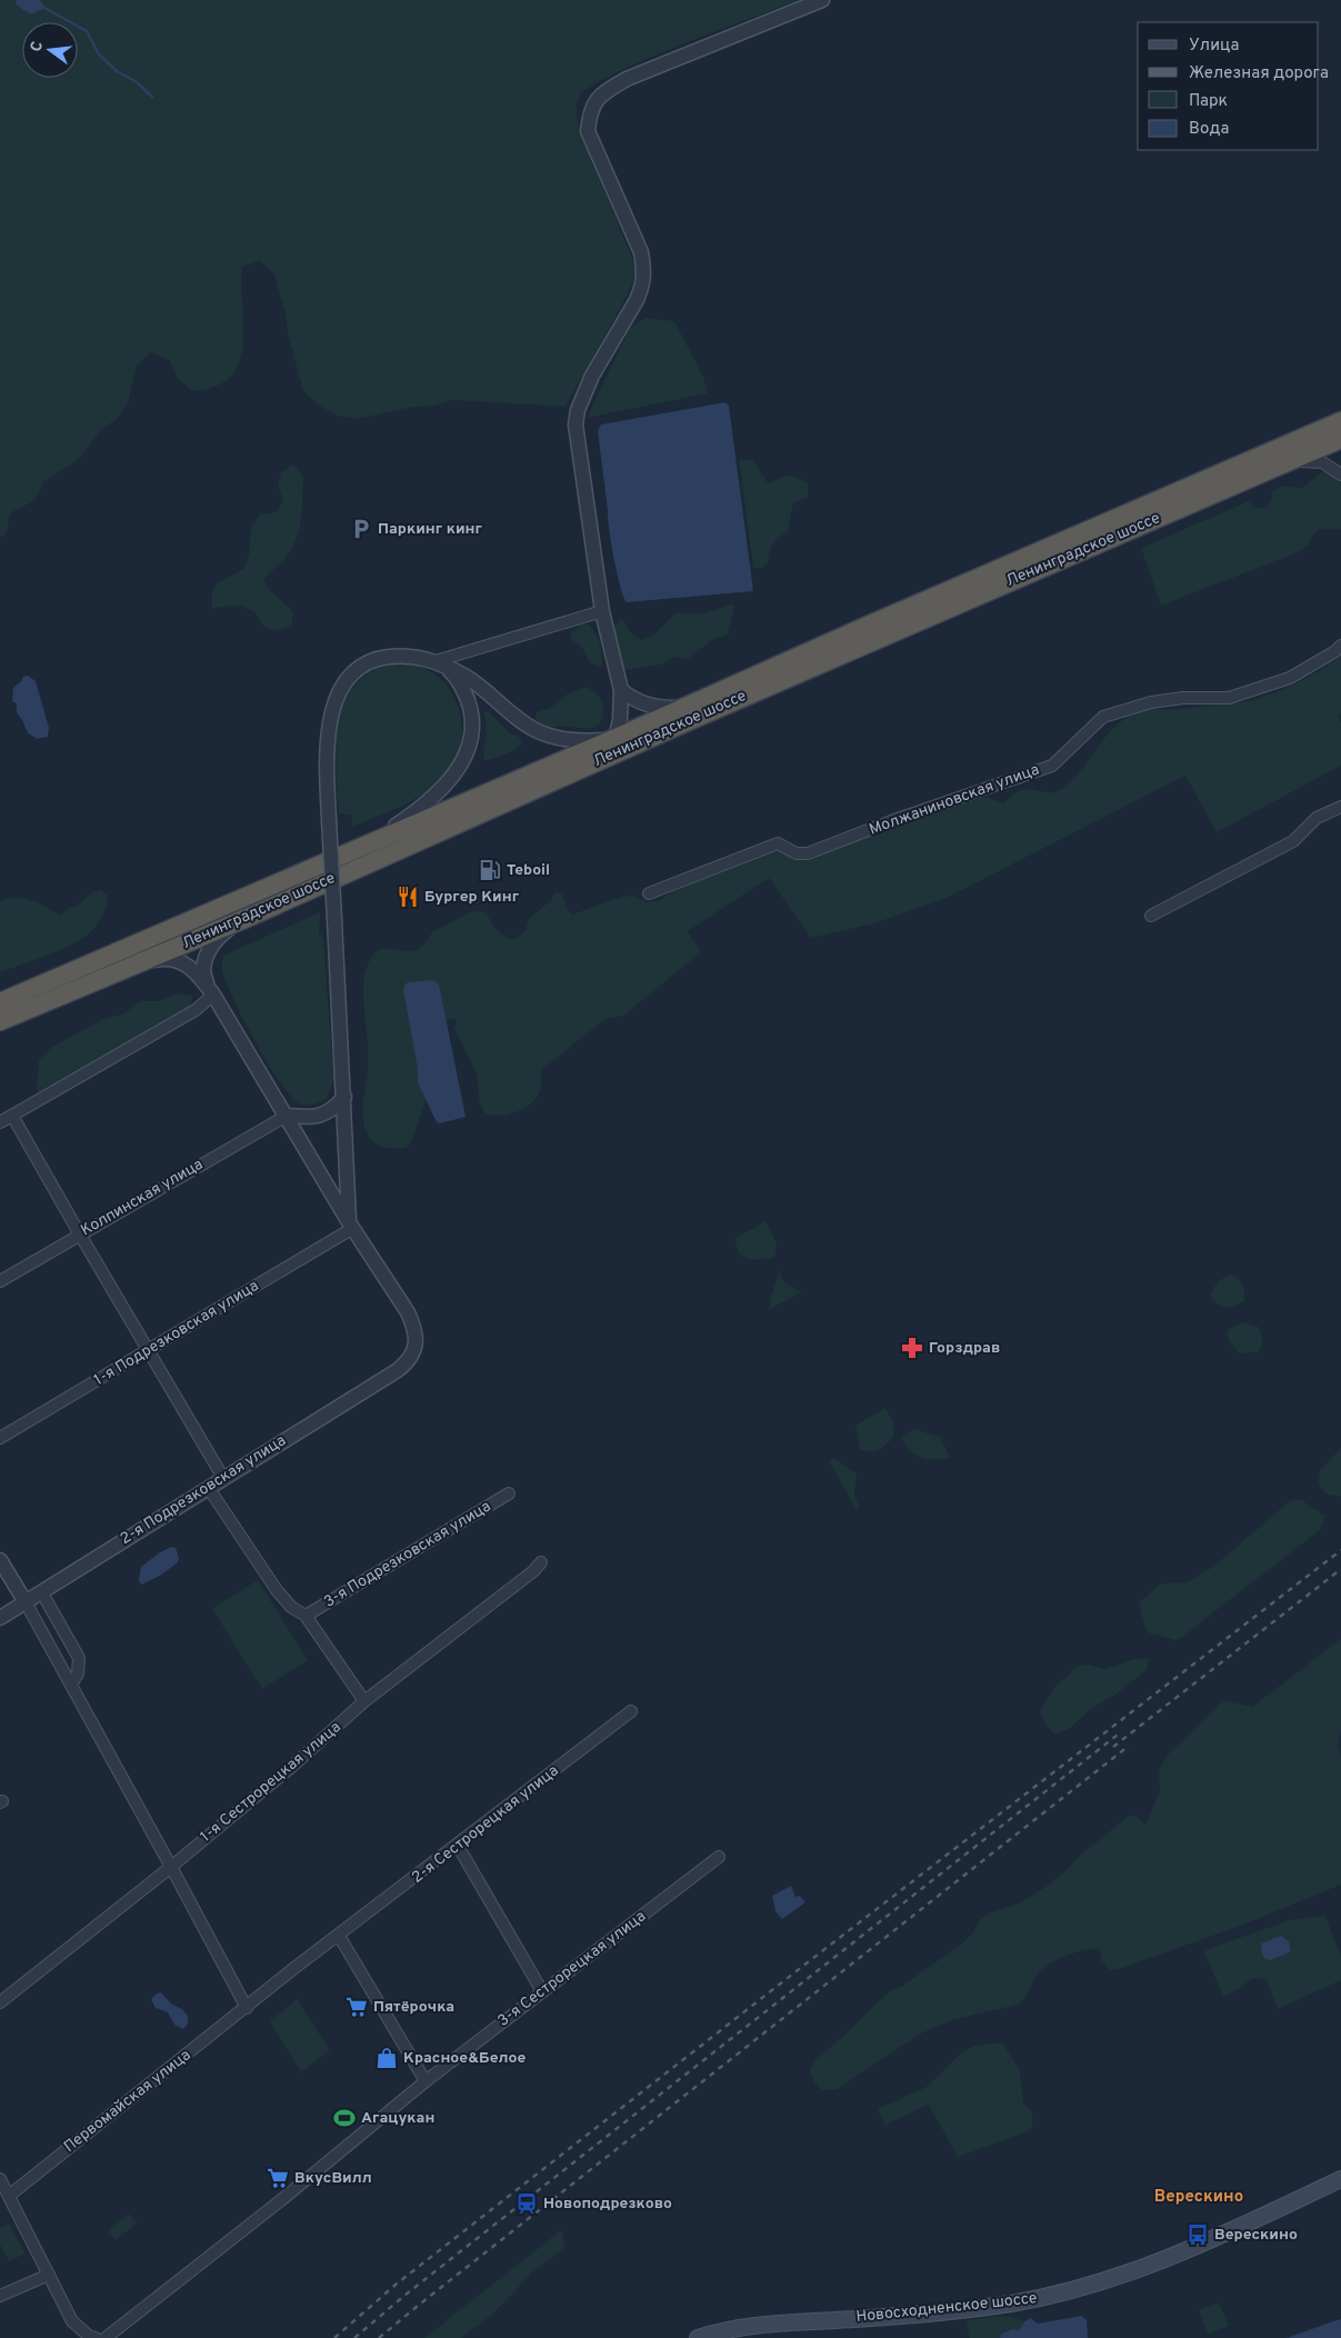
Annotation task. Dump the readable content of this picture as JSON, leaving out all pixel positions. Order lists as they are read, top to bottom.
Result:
{
  "streets": {
    "highway": ["Ленинградское шоссе"],
    "main road": ["Новосходненское шоссе"],
    "street": [
      "Молжаниновская улица",
      "Колпинская улица",
      "1-я Подрезковская улица",
      "2-я Подрезковская улица",
      "3-я Подрезковская улица",
      "1-я Сестрорецкая улица",
      "2-я Сестрорецкая улица",
      "3-я Сестрорецкая улица",
      "Первомайская улица"
    ]
  },
  "crossings": [
    ["1-я Подрезковская улица", "2-я Подрезковская улица"],
    ["2-я Сестрорецкая улица", "Первомайская улица"]
  ],
  "districts": ["Верескино"],
  "places": {
    "parking": ["Паркинг кинг"],
    "fuel station": ["Teboil"],
    "restaurant": ["Бургер Кинг"],
    "pharmacy": ["Горздрав"],
    "supermarket": ["Пятёрочка", "ВкусВилл"],
    "shop": ["Красное&Белое"],
    "sports": ["Агацукан"],
    "station": ["Новоподрезково"],
    "bus stop": ["Верескино"]
  },
  "legend": [
    "Улица",
    "Железная дорога",
    "Парк",
    "Вода"
  ],
  "north": "left"
}
